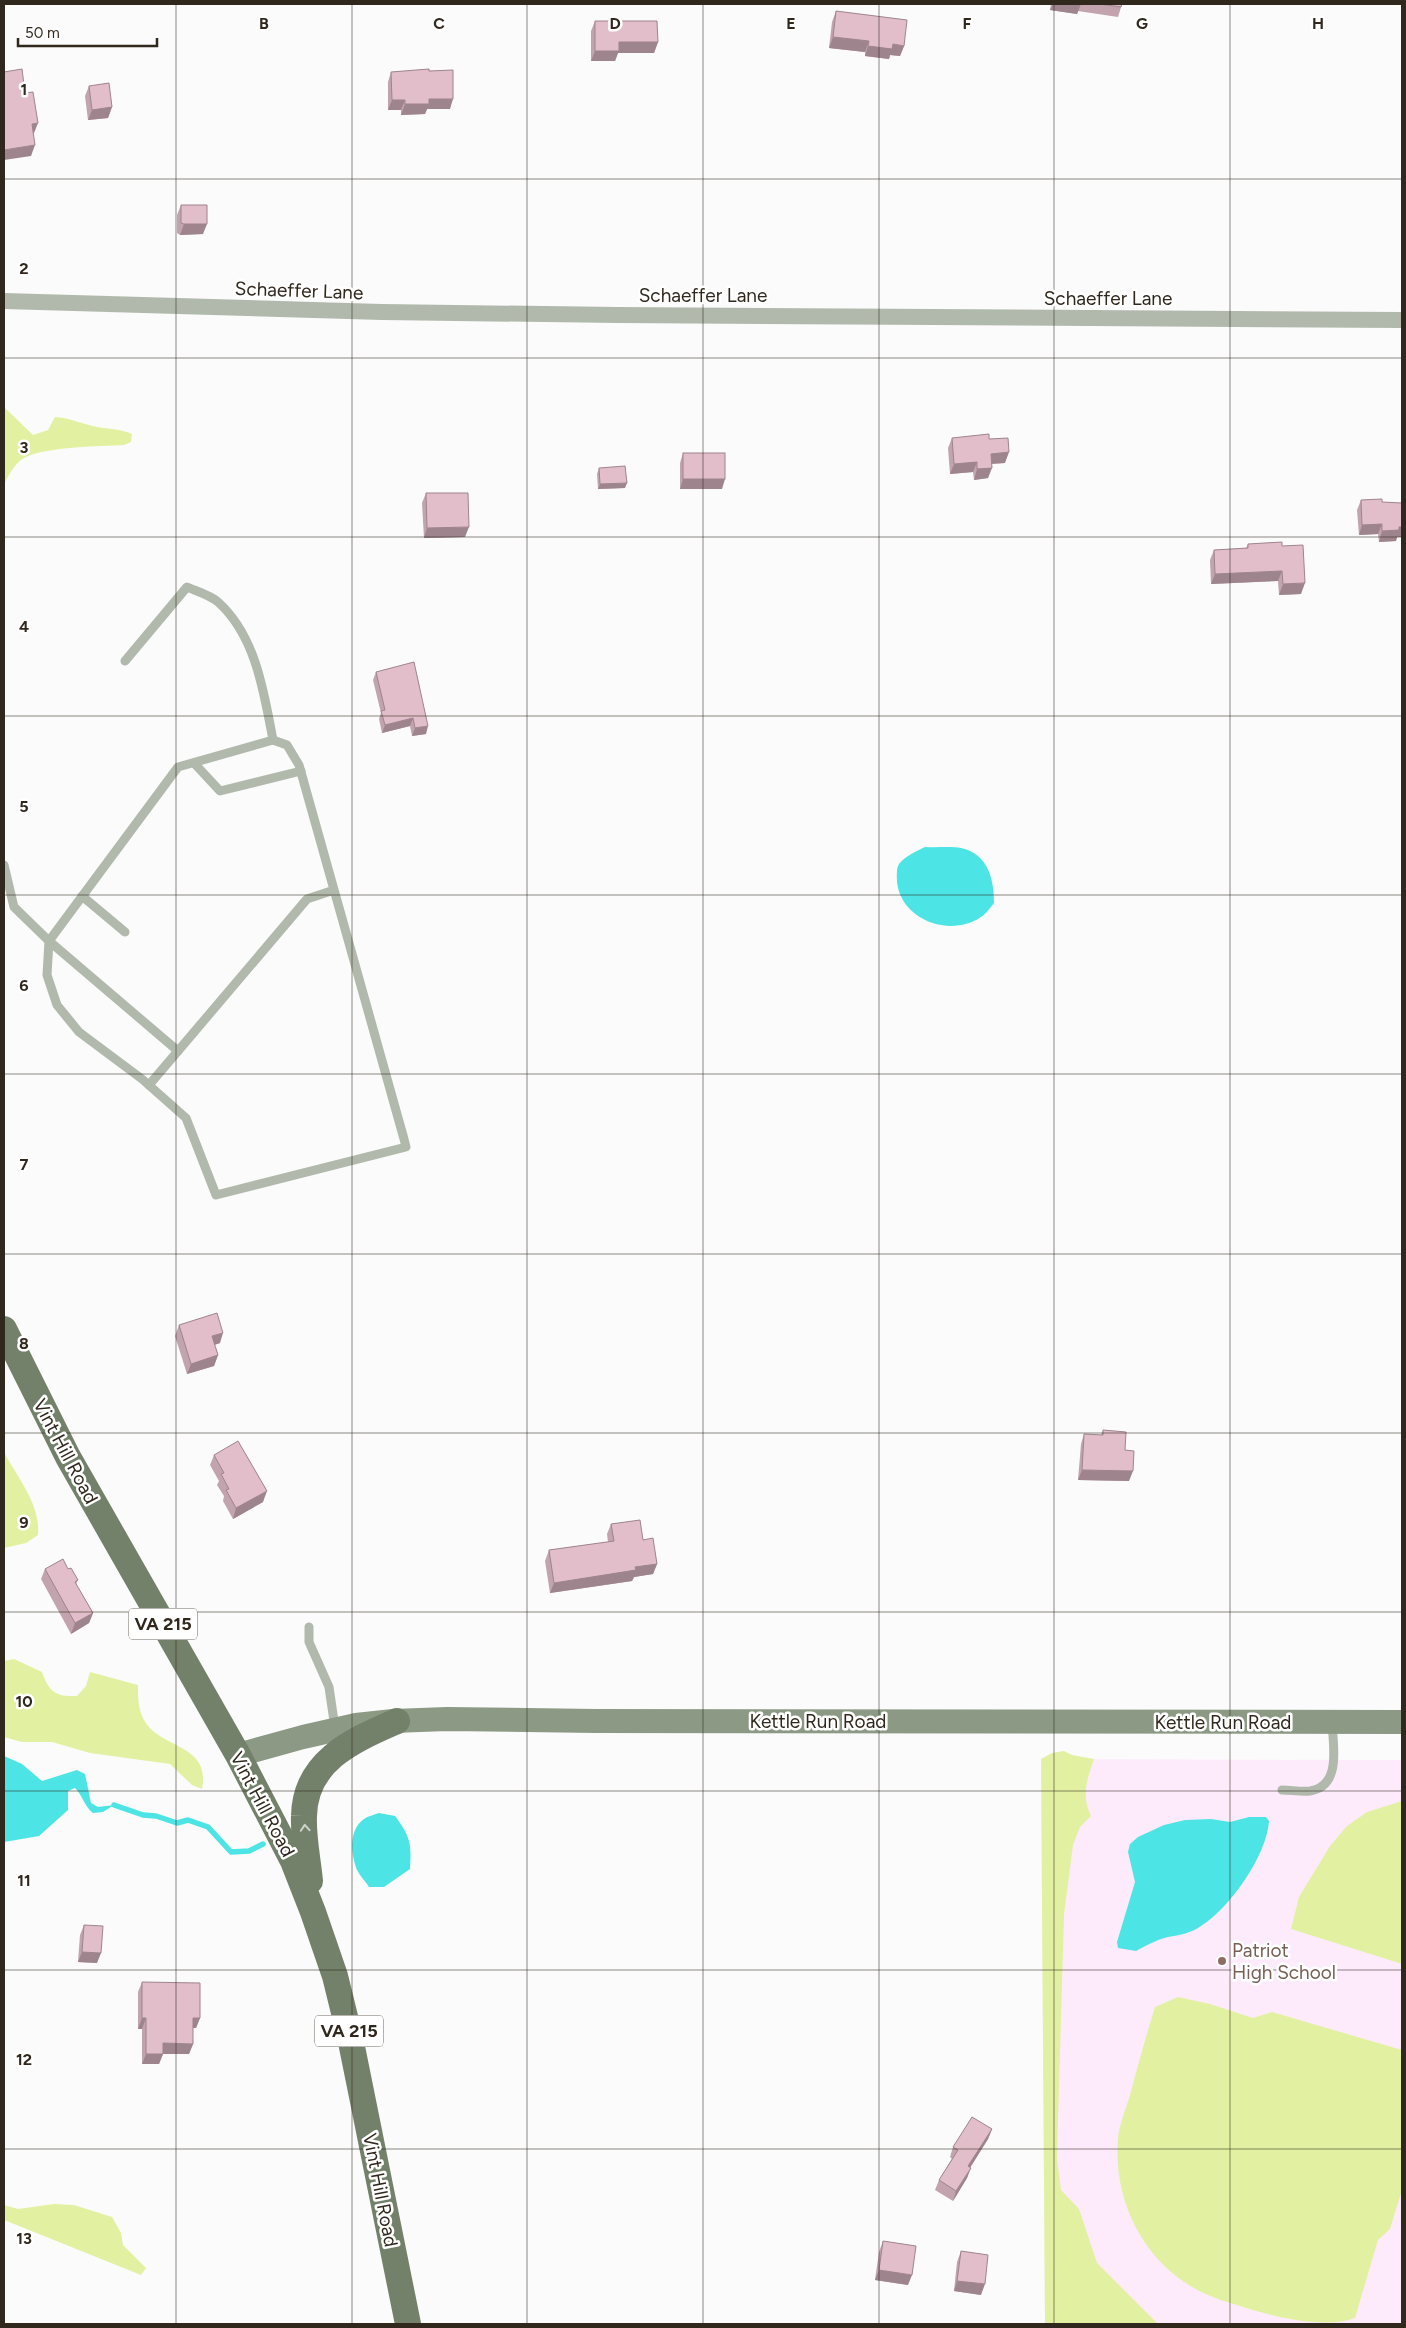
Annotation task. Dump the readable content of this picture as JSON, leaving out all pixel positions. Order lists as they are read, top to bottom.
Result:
{
  "streets": {
    "main road": ["Vint Hill Road", "VA 215"],
    "street": ["Schaeffer Lane", "Kettle Run Road"]
  },
  "crossings": [
    ["Vint Hill Road", "Kettle Run Road"]
  ],
  "places": ["Patriot High School"],
  "scale_bar": "50 m",
  "grid": {
    "columns": [
      "B",
      "C",
      "D",
      "E",
      "F",
      "G",
      "H"
    ],
    "rows": [
      "1",
      "2",
      "3",
      "4",
      "5",
      "6",
      "7",
      "8",
      "9",
      "10",
      "11",
      "12",
      "13"
    ]
  }
}
